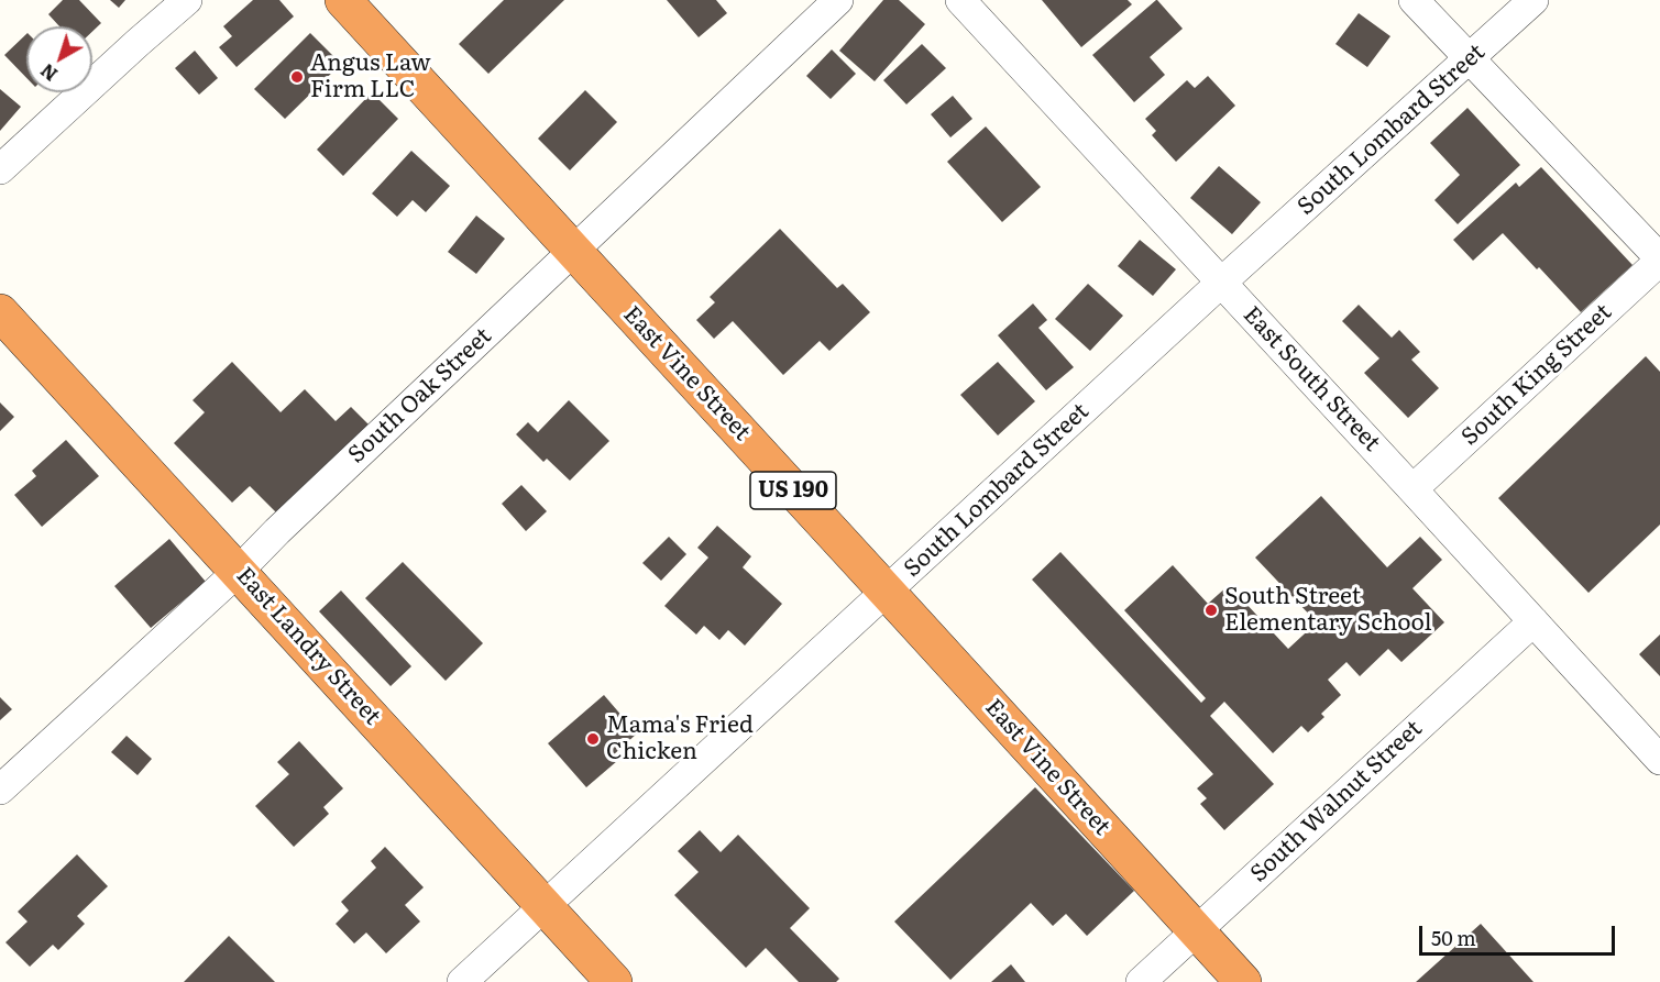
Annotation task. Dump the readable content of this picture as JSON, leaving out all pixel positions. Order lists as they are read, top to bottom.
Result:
{
  "streets": {
    "highway": ["East Vine Street", "US 190", "East Landry Street"],
    "street": [
      "South Lombard Street",
      "South King Street",
      "East South Street",
      "South Oak Street",
      "South Walnut Street"
    ]
  },
  "crossings": [
    ["South Lombard Street", "East Vine Street"],
    ["South Lombard Street", "East South Street"],
    ["South Lombard Street", "East Landry Street"],
    ["East Vine Street", "South Oak Street"],
    ["East Vine Street", "South Walnut Street"],
    ["South King Street", "East South Street"],
    ["East South Street", "South Walnut Street"],
    ["South Oak Street", "East Landry Street"]
  ],
  "places": ["Angus Law Firm LLC", "South Street Elementary School", "Mama's Fried Chicken"],
  "scale_bar": "50 m",
  "north": "bottom left"
}
